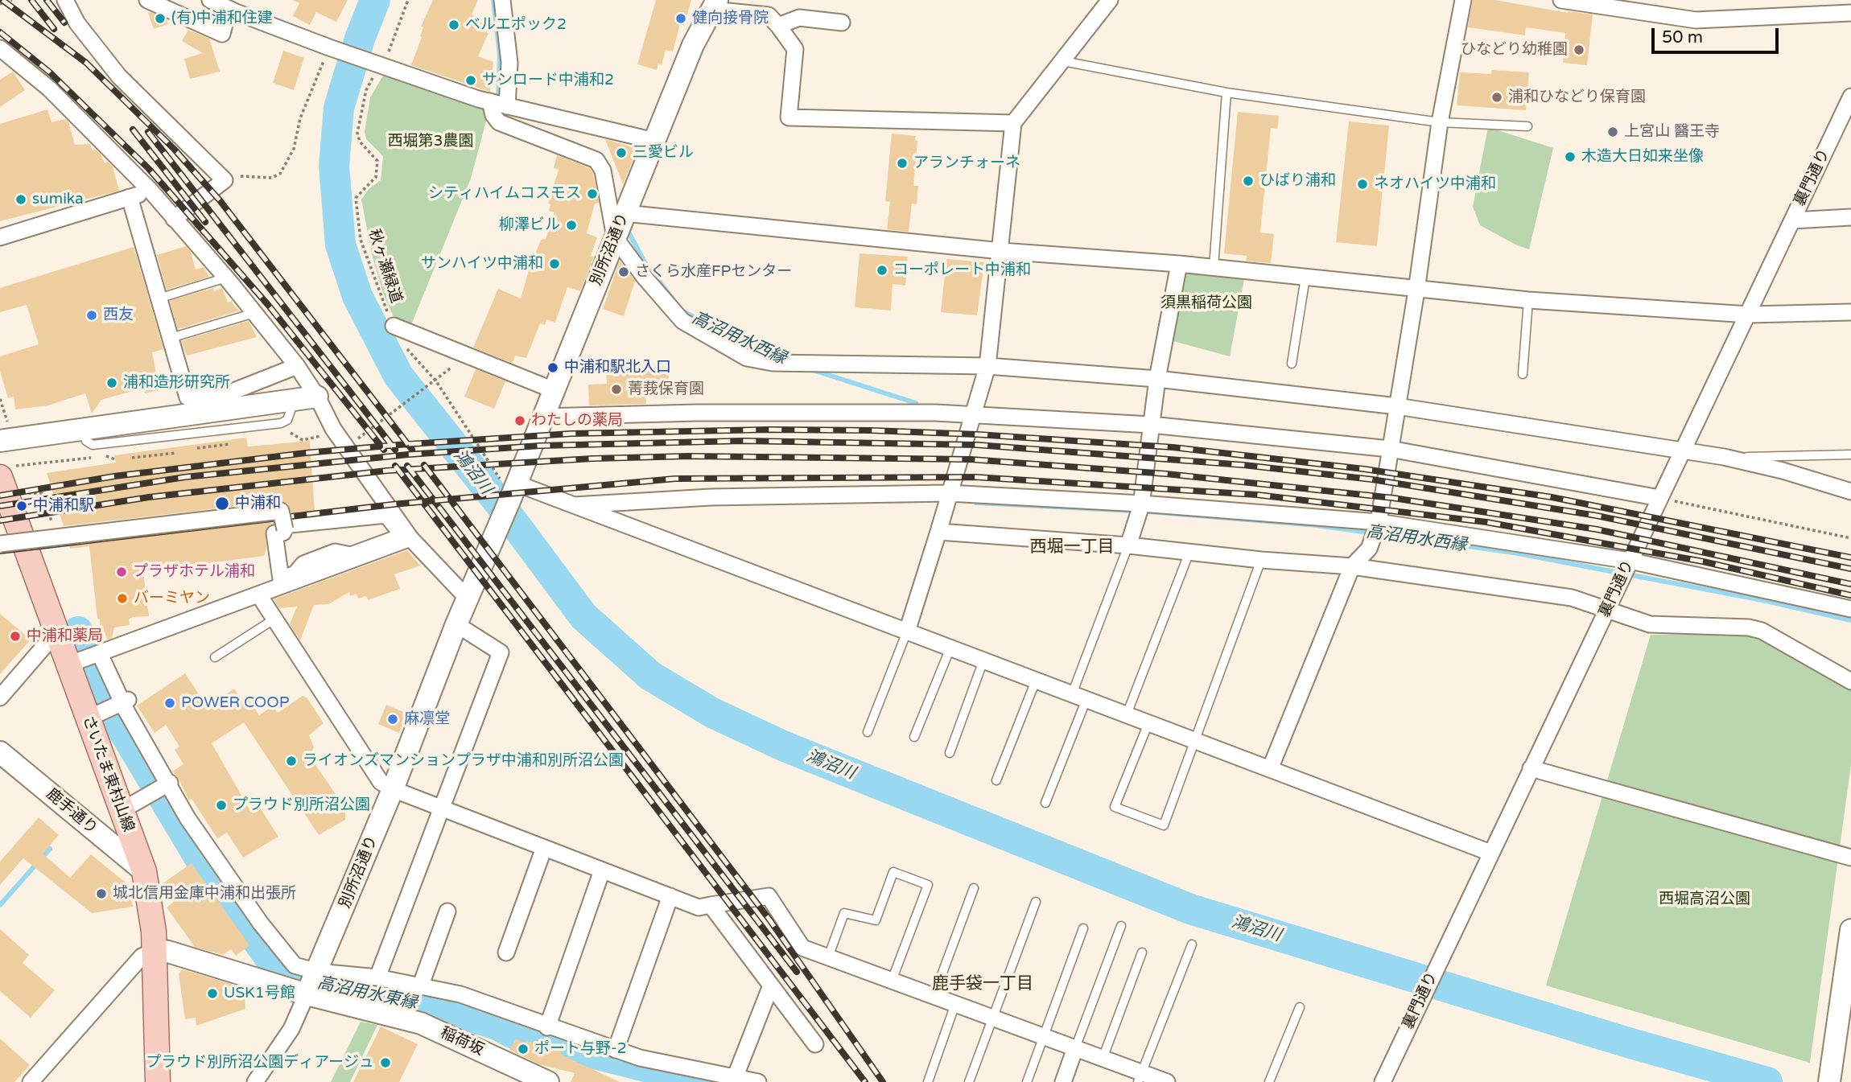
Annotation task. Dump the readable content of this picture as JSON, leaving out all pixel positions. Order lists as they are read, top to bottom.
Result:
{
  "streets": {
    "main road": ["さいたま東村山線"],
    "street": [
      "裏門通り",
      "別所沼通り",
      "鹿手通り",
      "稲荷坂"
    ],
    "path": ["秋ヶ瀬緑道"]
  },
  "crossings": [
    ["別所沼通り", "秋ヶ瀬緑道"],
    ["別所沼通り", "稲荷坂"],
    ["さいたま東村山線", "鹿手通り"],
    ["さいたま東村山線", "稲荷坂"]
  ],
  "districts": ["西堀一丁目", "鹿手袋一丁目"],
  "water": ["高沼用水西縁", "鴻沼川", "高沼用水東縁"],
  "parks": ["西堀第3農園", "須黒稲荷公園", "西堀高沼公園"],
  "places": [
    "(有)中浦和住建",
    "健向接骨院",
    "ベルエポック2",
    "ひなどり幼稚園",
    "サンロード中浦和2",
    "浦和ひなどり保育園",
    "上宮山 醫王寺",
    "三愛ビル",
    "木造大日如来坐像",
    "アランチォーネ",
    "ひばり浦和",
    "ネオハイツ中浦和",
    "シティハイムコスモス",
    "sumika",
    "柳澤ビル",
    "サンハイツ中浦和",
    "コーポレート中浦和",
    "さくら水産FPセンター",
    "西友",
    "中浦和駅北入口",
    "浦和造形研究所",
    "菁莪保育園",
    "わたしの薬局",
    "中浦和",
    "中浦和駅",
    "プラザホテル浦和",
    "バーミヤン",
    "中浦和薬局",
    "POWER COOP",
    "麻凛堂",
    "ライオンズマンションプラザ中浦和別所沼公園",
    "プラウド別所沼公園",
    "城北信用金庫中浦和出張所",
    "USK1号館",
    "ポート与野-2",
    "プラウド別所沼公園ディアージュ"
  ],
  "scale_bar": "50 m"
}
